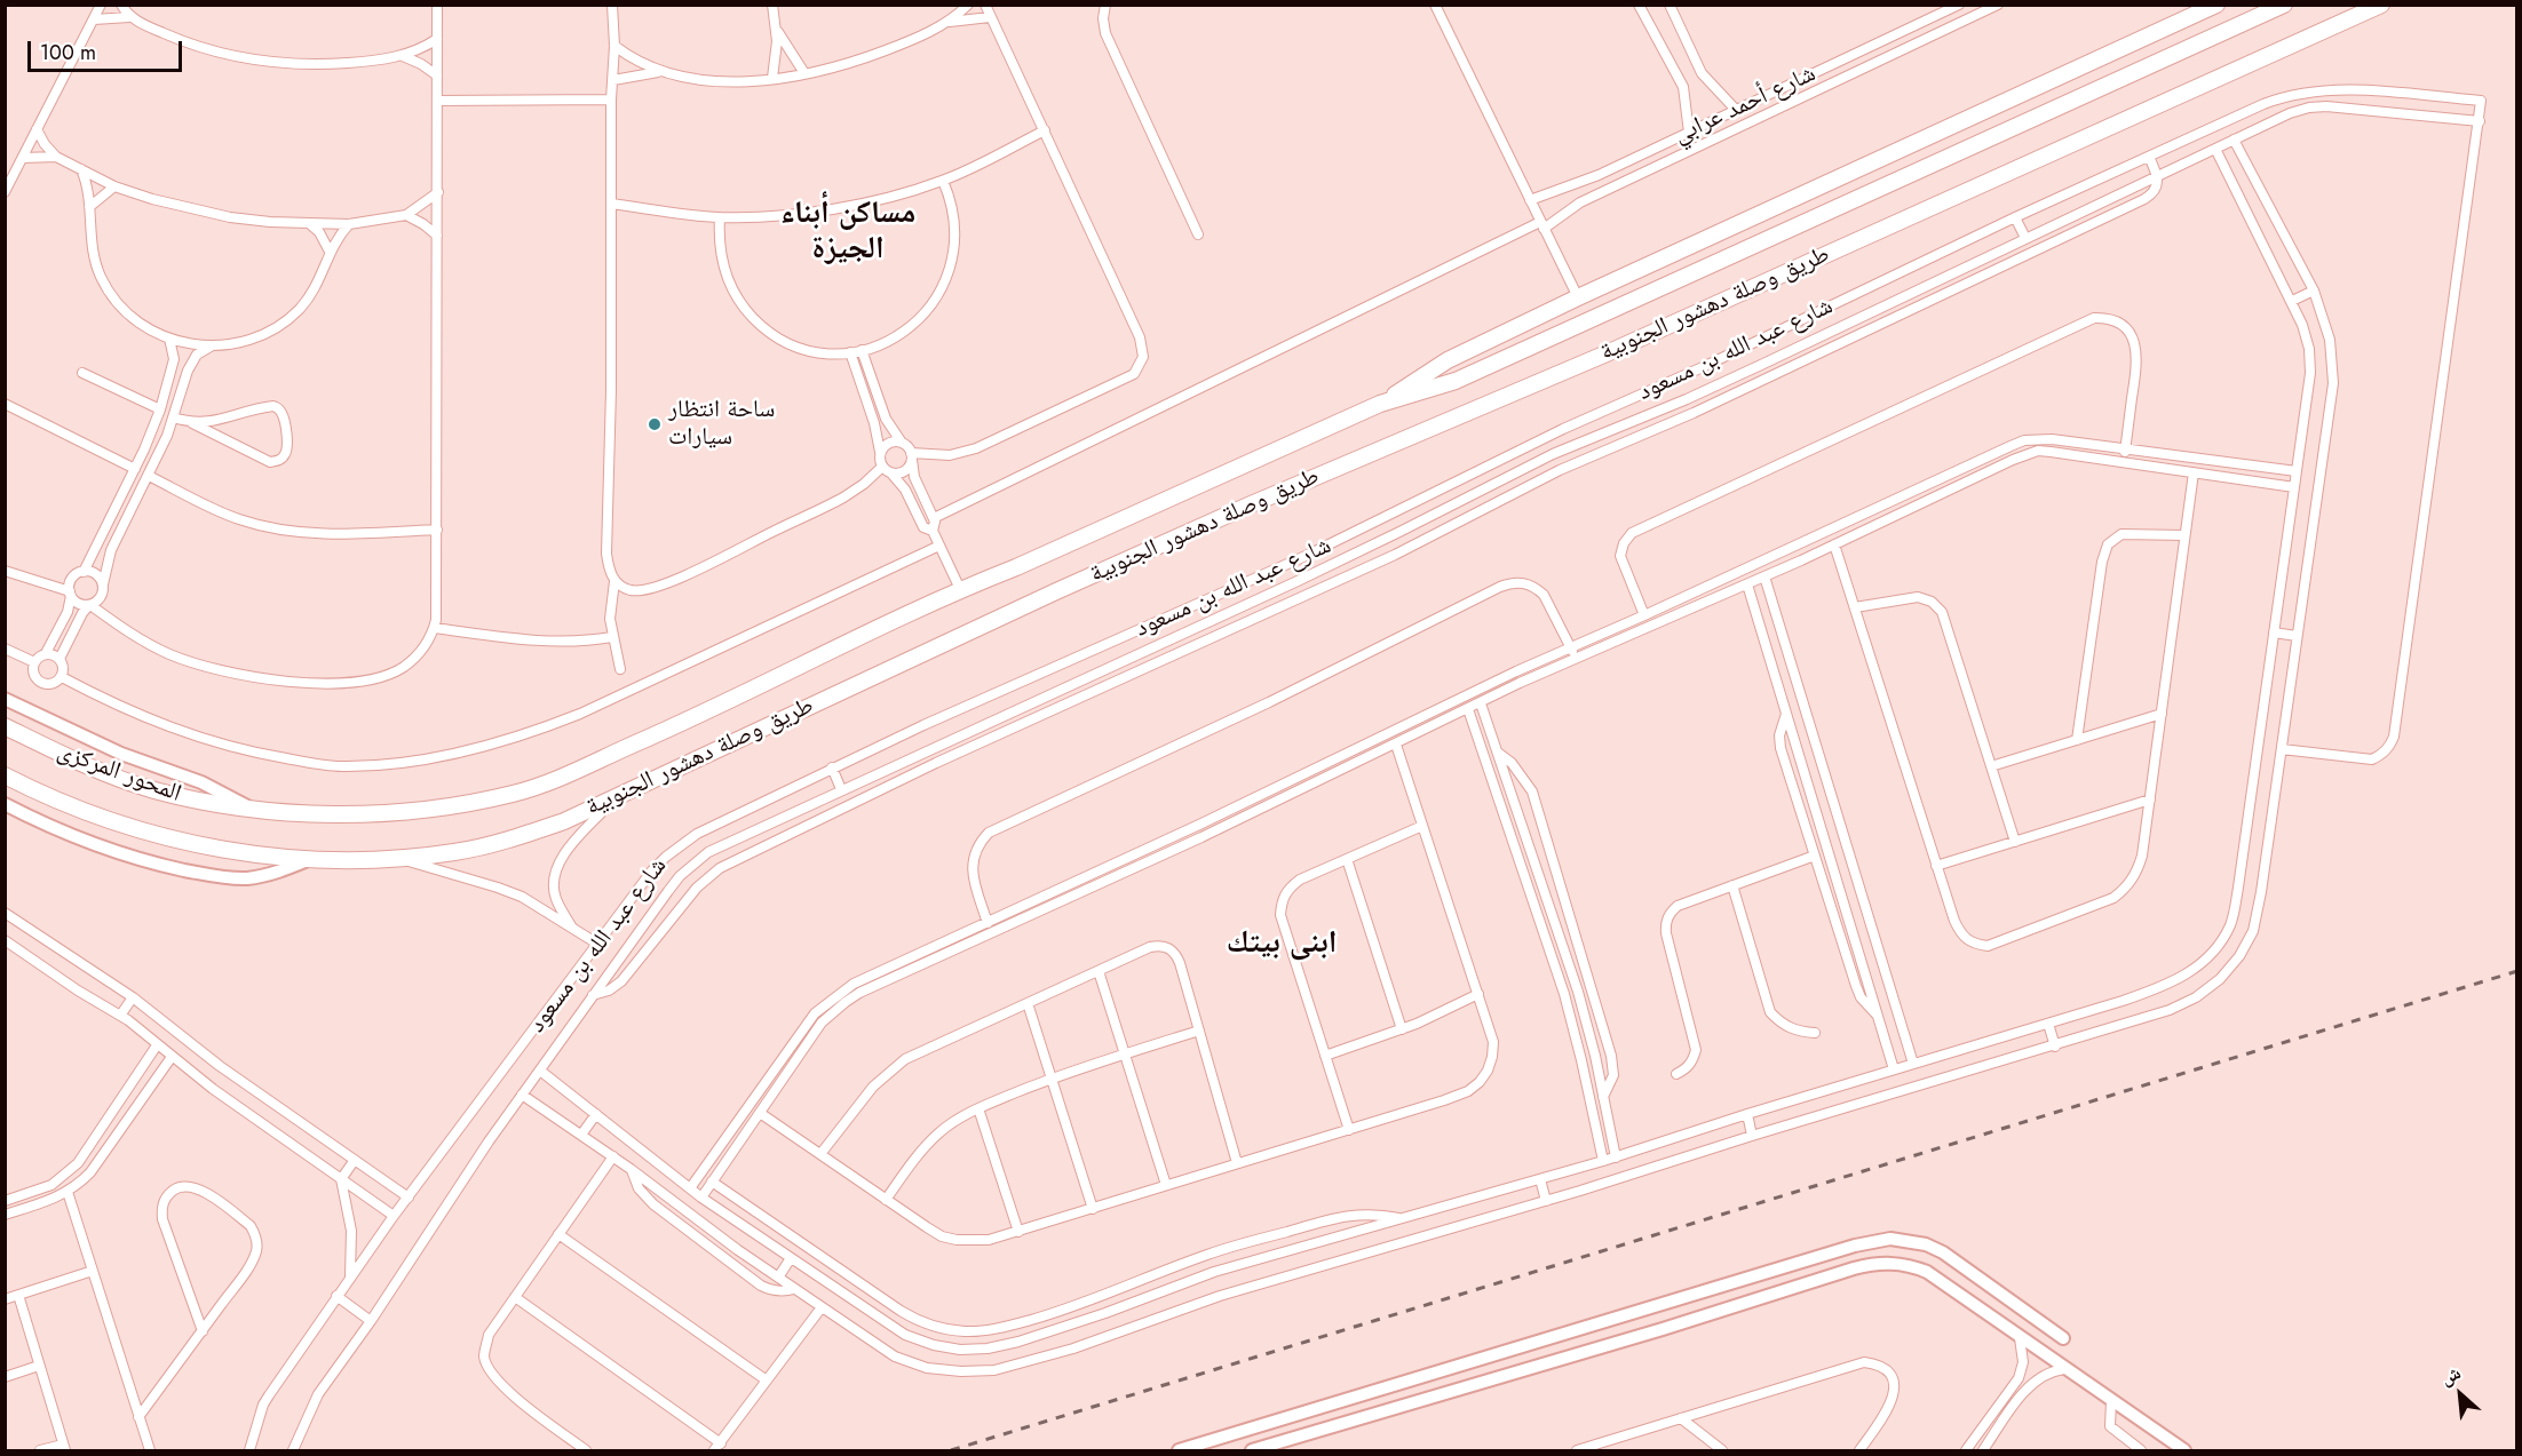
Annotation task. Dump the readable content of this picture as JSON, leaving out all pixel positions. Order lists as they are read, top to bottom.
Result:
{
  "streets": {
    "highway": ["طريق وصلة دهشور الجنوبية", "المحور المركزى"],
    "street": ["شارع أحمد عرابي", "شارع عبد الله بن مسعود"]
  },
  "crossings": [
    ["طريق وصلة دهشور الجنوبية", "المحور المركزى"]
  ],
  "districts": ["مساكن أبناء الجيزة", "ابنى بيتك"],
  "places": ["ساحة انتظار سيارات"],
  "scale_bar": "100 m",
  "north": "top left"
}
